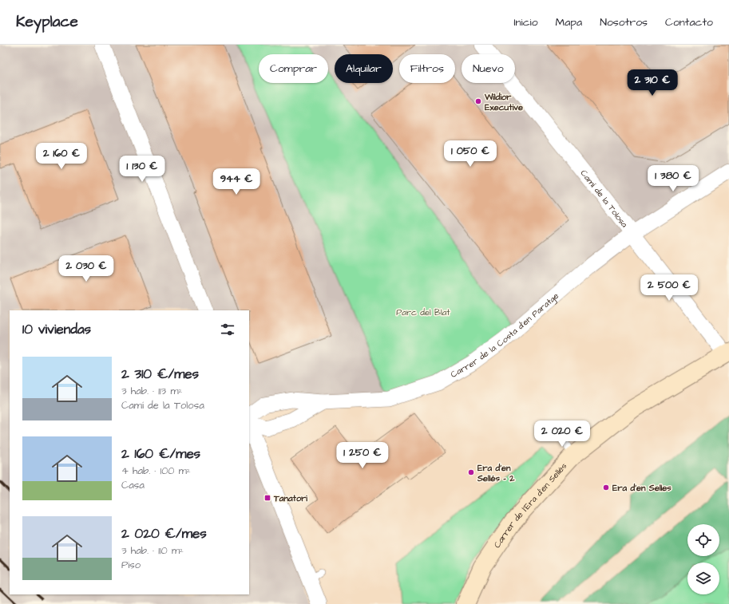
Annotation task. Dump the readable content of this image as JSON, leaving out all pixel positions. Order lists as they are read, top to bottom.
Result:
{
  "streets": {
    "street": ["Camí de la Tolosa", "Carrer de la Costa d'en Paratge", "Carrer de l'Era d'en Sellés"]
  },
  "crossings": [
    ["Camí de la Tolosa", "Carrer de la Costa d'en Paratge"],
    ["Camí de la Tolosa", "Carrer de l'Era d'en Sellés"]
  ],
  "parks": ["Parc del Blat"],
  "places": {
    "other": ["Wildior Executive", "Era d'en Sellés - 2", "Era d'en Selles"],
    "transit": ["Tanatori"]
  },
  "page": {
    "header": "Keyplace",
    "nav": [
      "Inicio",
      "Mapa",
      "Nosotros",
      "Contacto"
    ],
    "chip": [
      "Comprar",
      "Alquilar",
      "Filtros",
      "Nuevo"
    ],
    "price": [
      "2 310 €",
      "1 050 €",
      "2 160 €",
      "1 130 €",
      "1 380 €",
      "944 €",
      "2 030 €",
      "2 500 €",
      "2 020 €",
      "1 250 €"
    ],
    "heading": "10 viviendas",
    "list": [
      {
        "name": "2 310 €/mes",
        "note": "3 hab. · 113 m² · Camí de la Tolosa"
      },
      {
        "name": "2 160 €/mes",
        "note": "4 hab. · 100 m² · Casa"
      },
      {
        "name": "2 020 €/mes",
        "note": "3 hab. · 110 m² · Piso"
      }
    ]
  }
}
